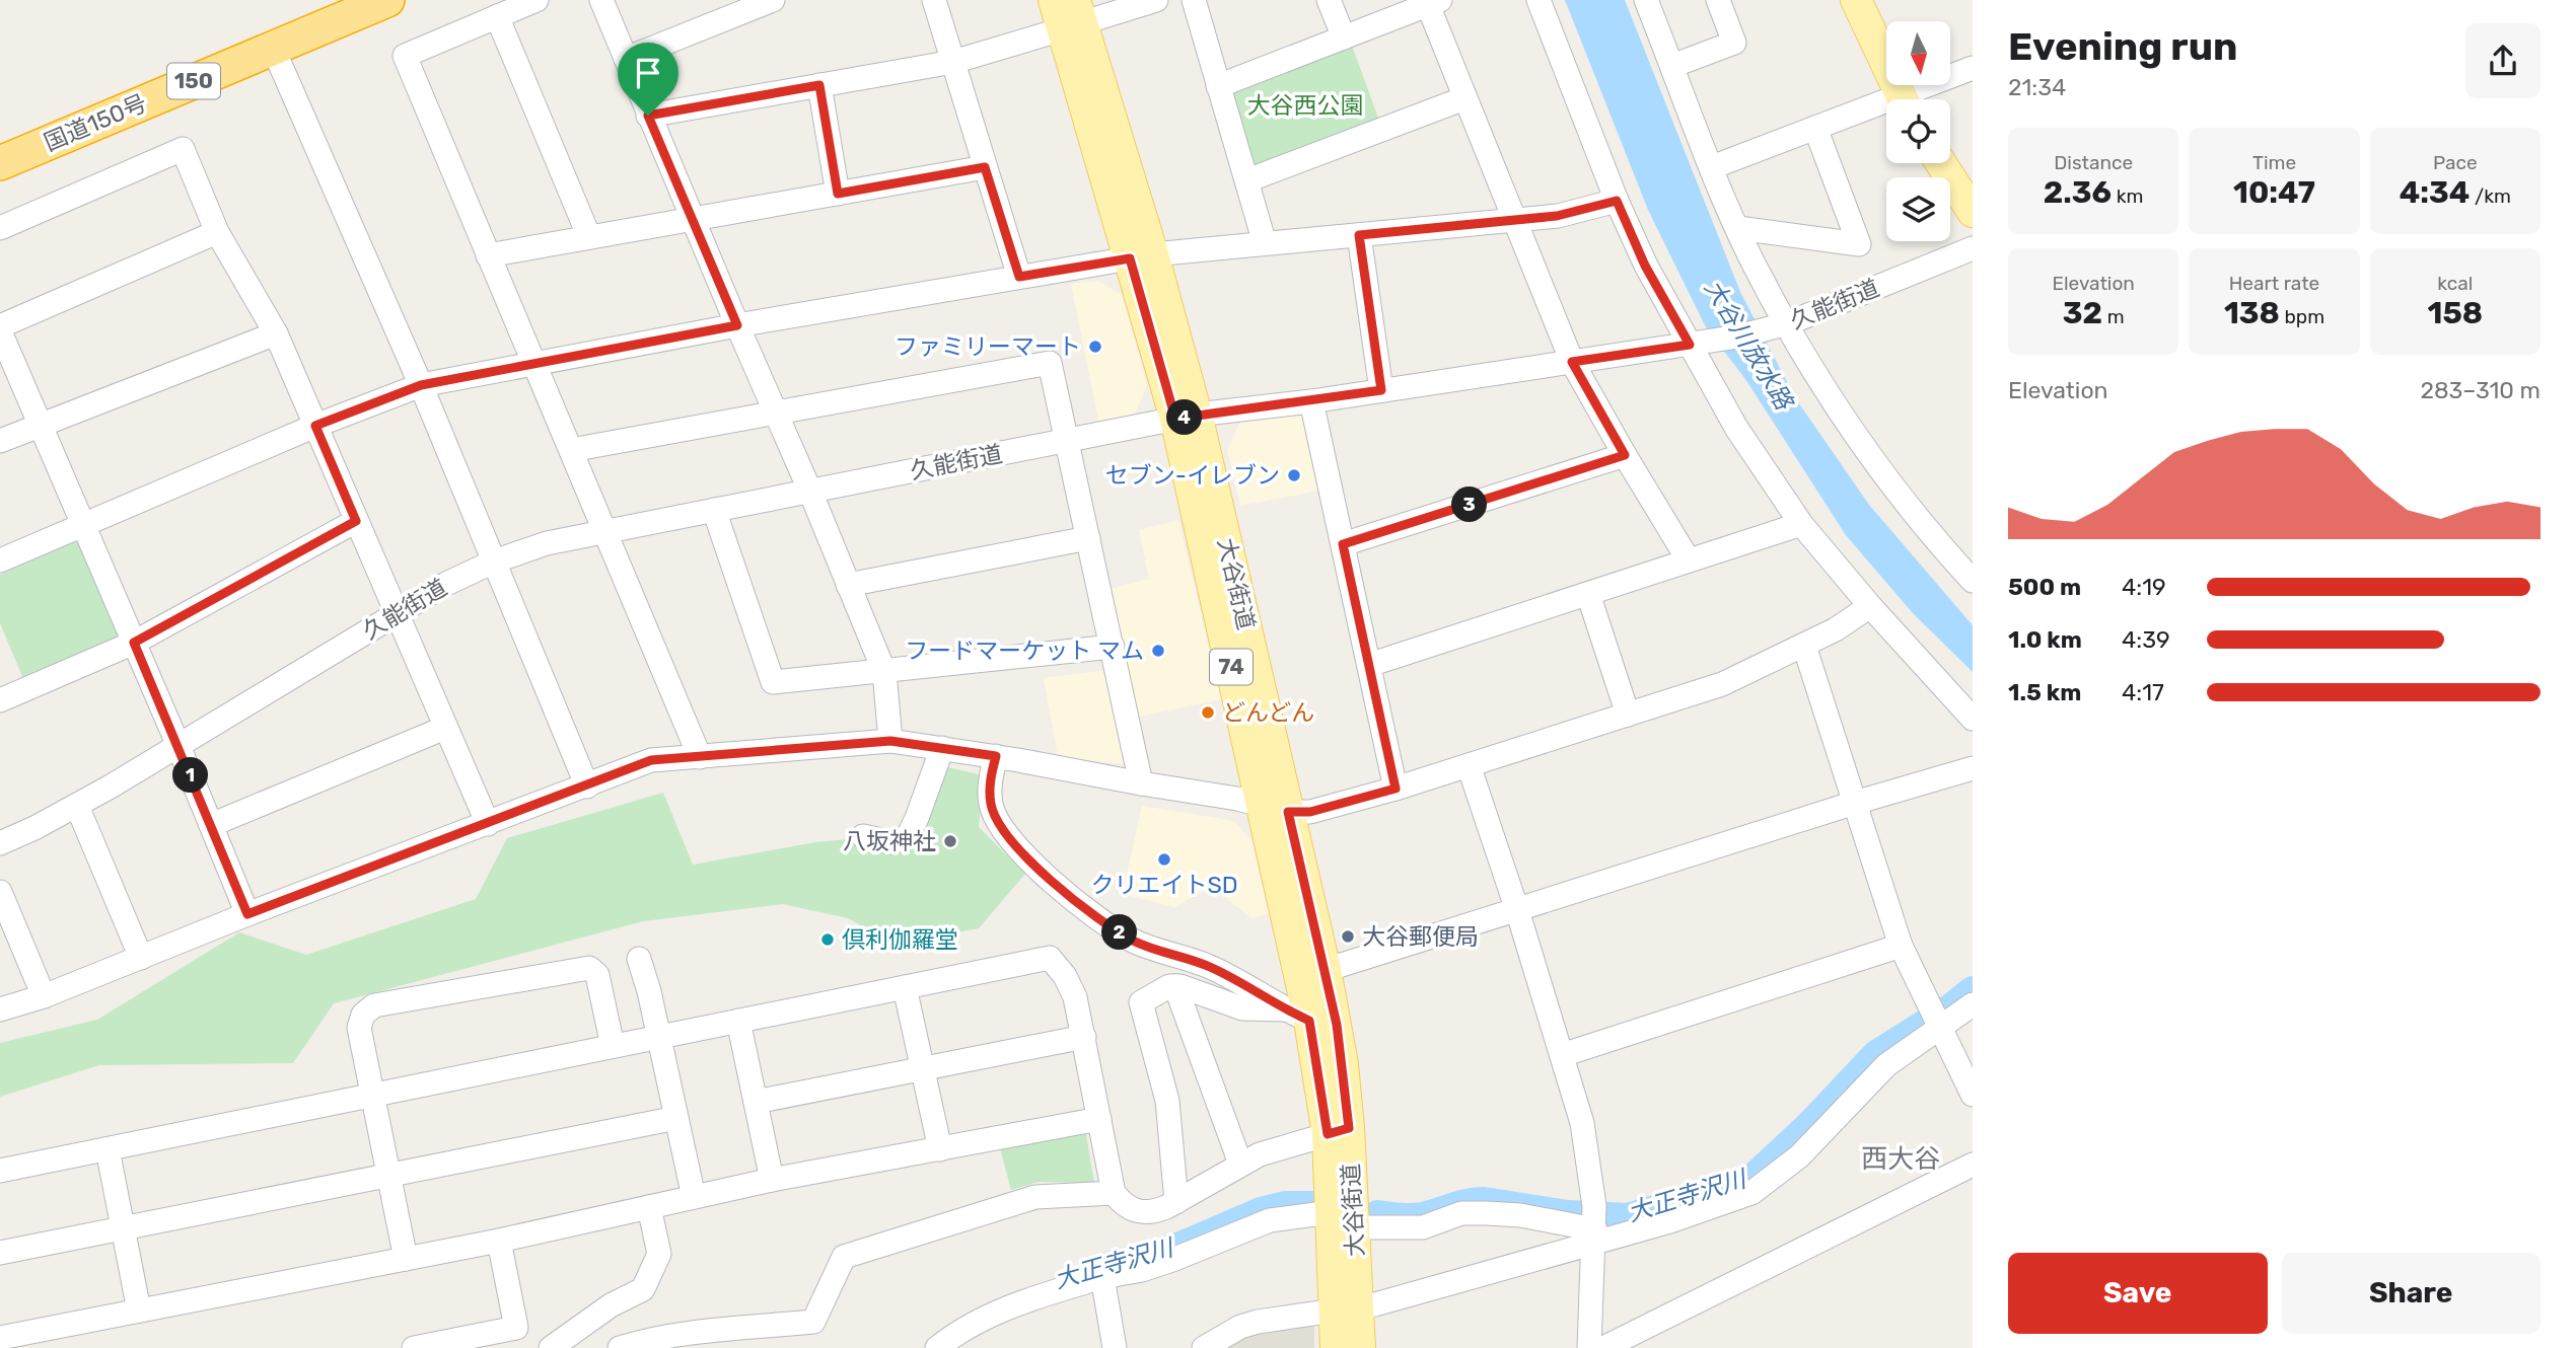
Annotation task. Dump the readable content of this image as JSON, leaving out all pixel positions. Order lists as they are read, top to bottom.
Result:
{
  "streets": {
    "highway": ["150", "国道150号"],
    "main road": ["大谷街道", "74"],
    "street": ["久能街道"]
  },
  "crossings": [
    ["久能街道", "大谷街道"]
  ],
  "districts": ["西大谷"],
  "water": ["大谷川放水路", "大正寺沢川"],
  "parks": ["大谷西公園"],
  "places": [
    "ファミリーマート",
    "セブン-イレブン",
    "フードマーケット マム",
    "どんどん",
    "八坂神社",
    "クリエイトSD",
    "大谷郵便局",
    "倶利伽羅堂"
  ],
  "north": "bottom",
  "page": {
    "heading": ["Evening run", "21:34"],
    "stats": [
      ["Distance", "2.36 km"],
      ["Time", "10:47"],
      ["Pace", "4:34 /km"],
      ["Elevation", "32 m"],
      ["Heart rate", "138 bpm"],
      ["kcal", "158"]
    ],
    "chart": ["Elevation", "283–310 m"],
    "pins": [
      "4",
      "3",
      "1",
      "2"
    ],
    "list": [
      {
        "name": "500 m",
        "note": "4:19"
      },
      {
        "name": "1.0 km",
        "note": "4:39"
      },
      {
        "name": "1.5 km",
        "note": "4:17"
      }
    ],
    "buttons": ["Save", "Share"]
  }
}
